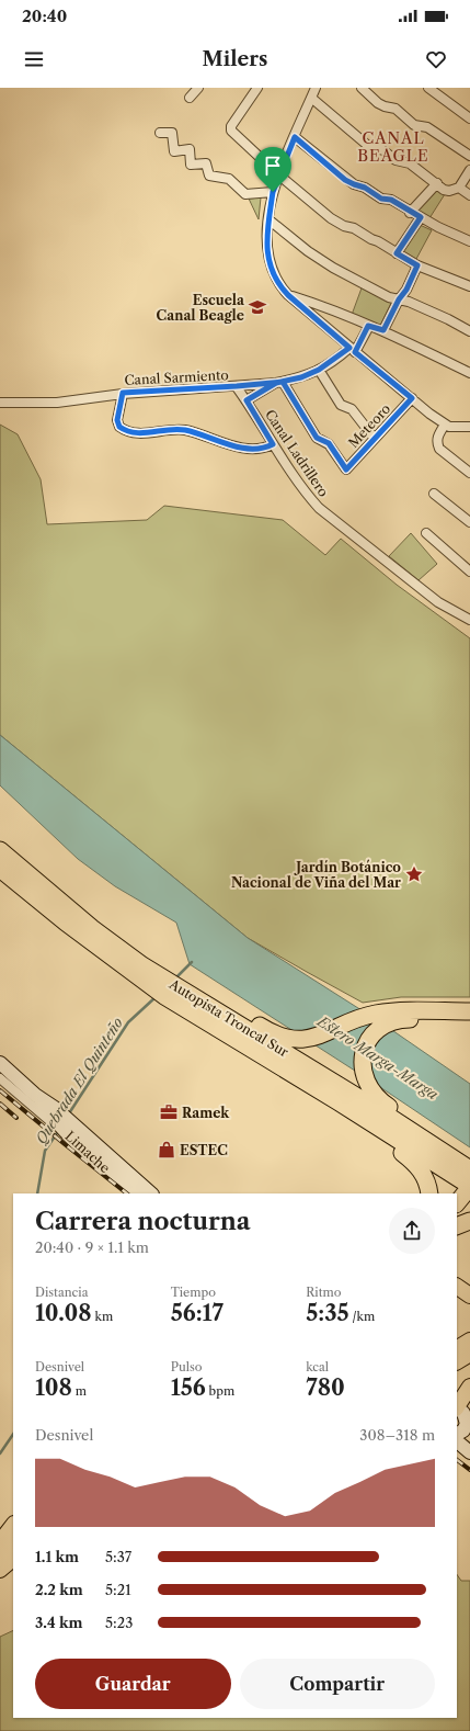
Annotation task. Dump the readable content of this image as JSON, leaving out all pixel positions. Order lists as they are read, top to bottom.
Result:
{
  "streets": {
    "highway": ["Autopista Troncal Sur"],
    "main road": ["Limache"],
    "street": ["Canal Sarmiento", "Meteoro", "Canal Ladrillero"]
  },
  "crossings": [
    ["Canal Sarmiento", "Meteoro"],
    ["Canal Sarmiento", "Canal Ladrillero"]
  ],
  "districts": ["CANAL BEAGLE"],
  "water": ["Estero Marga-Marga", "Quebrada El Quinteño"],
  "places": {
    "school or university": ["Escuela Canal Beagle"],
    "place": ["Jardín Botánico Nacional de Viña del Mar"],
    "office": ["Ramek"],
    "shop": ["ESTEC"]
  },
  "page": {
    "status": "20:40",
    "header": "Milers",
    "heading": ["Carrera nocturna", "20:40 · 9 × 1.1 km"],
    "stats": [
      ["Distancia", "10.08 km"],
      ["Tiempo", "56:17"],
      ["Ritmo", "5:35 /km"],
      ["Desnivel", "108 m"],
      ["Pulso", "156 bpm"],
      ["kcal", "780"]
    ],
    "chart": ["Desnivel", "308–318 m"],
    "list": [
      {
        "name": "1.1 km",
        "note": "5:37"
      },
      {
        "name": "2.2 km",
        "note": "5:21"
      },
      {
        "name": "3.4 km",
        "note": "5:23"
      }
    ],
    "buttons": ["Guardar", "Compartir"]
  }
}
